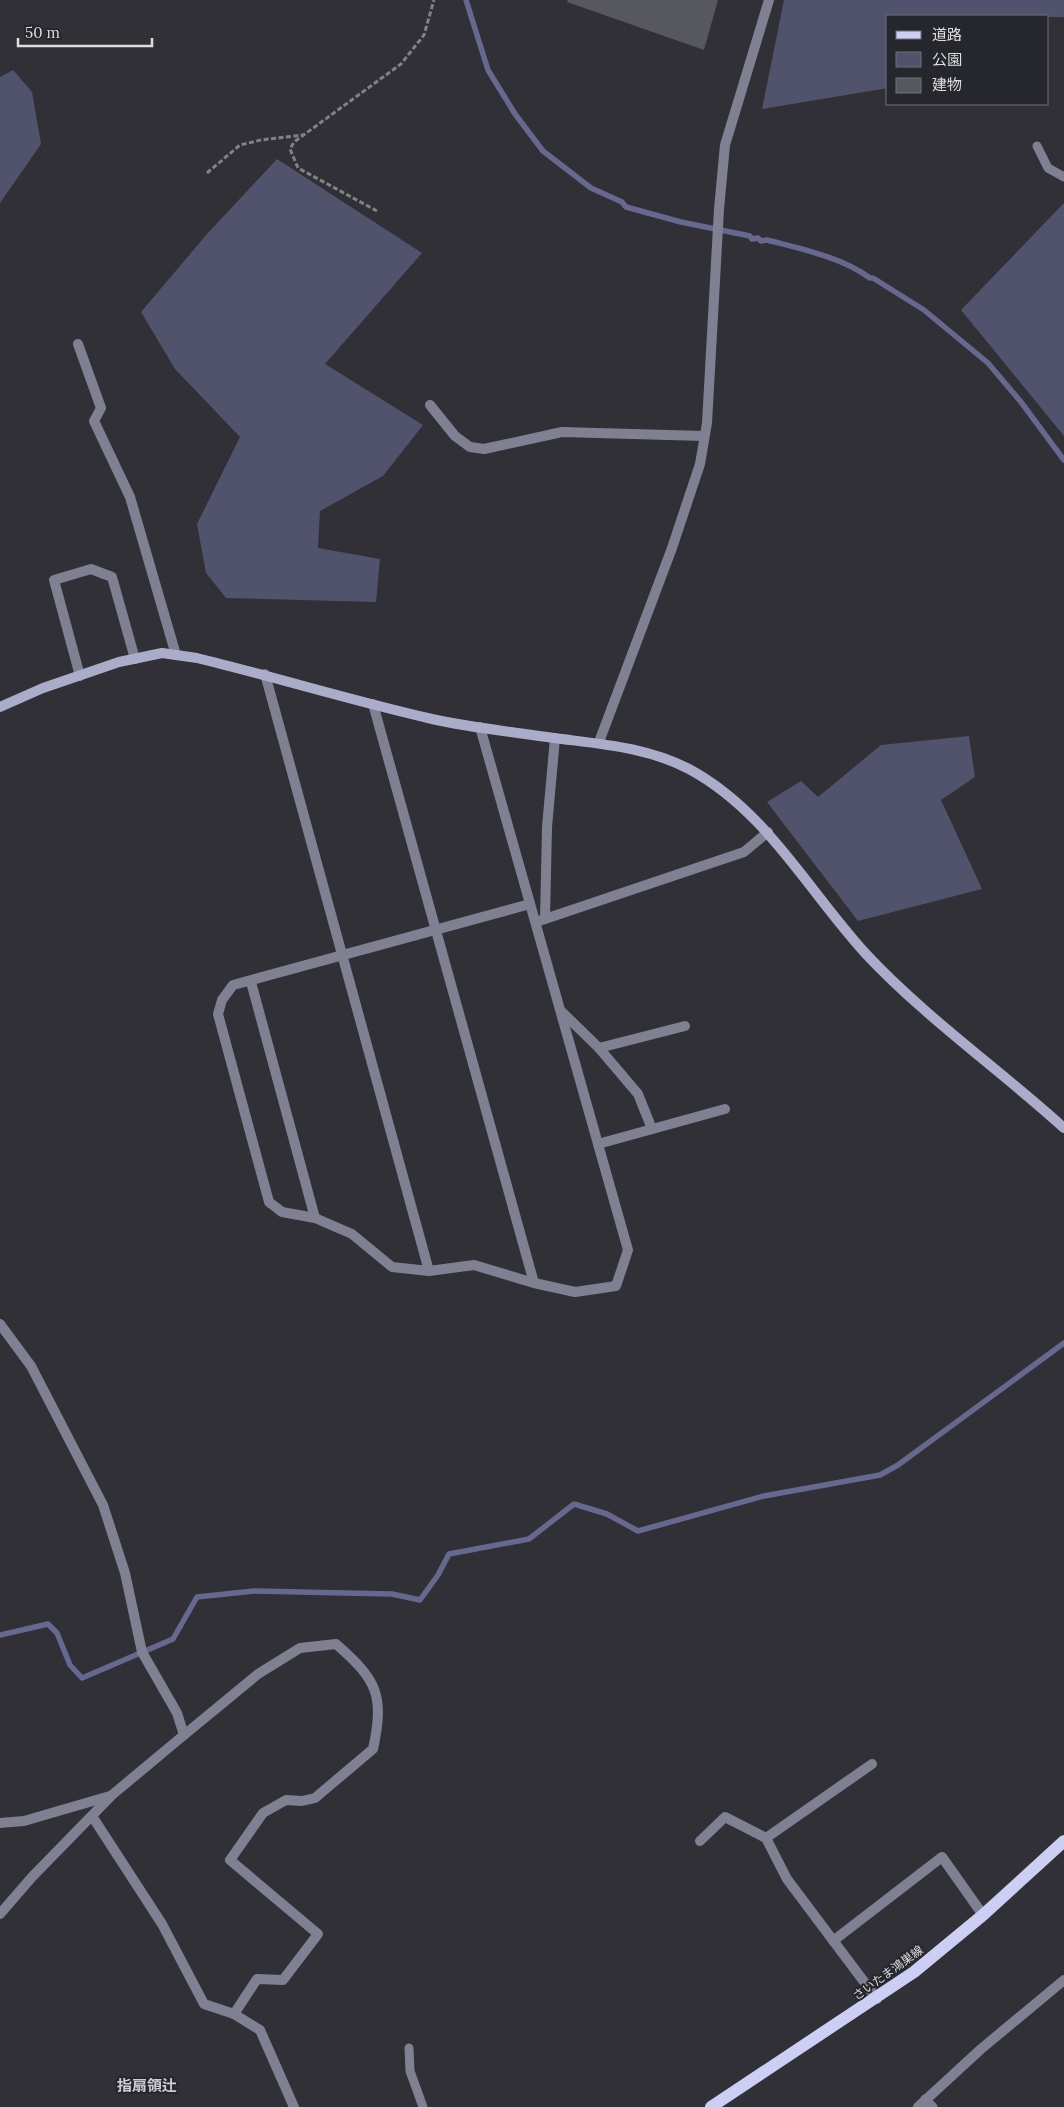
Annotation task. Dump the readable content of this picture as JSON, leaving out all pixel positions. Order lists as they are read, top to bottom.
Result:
{
  "streets": {
    "main road": ["さいたま鴻巣線"]
  },
  "districts": ["指扇領辻"],
  "legend": ["道路", "公園", "建物"],
  "scale_bar": "50 m"
}
